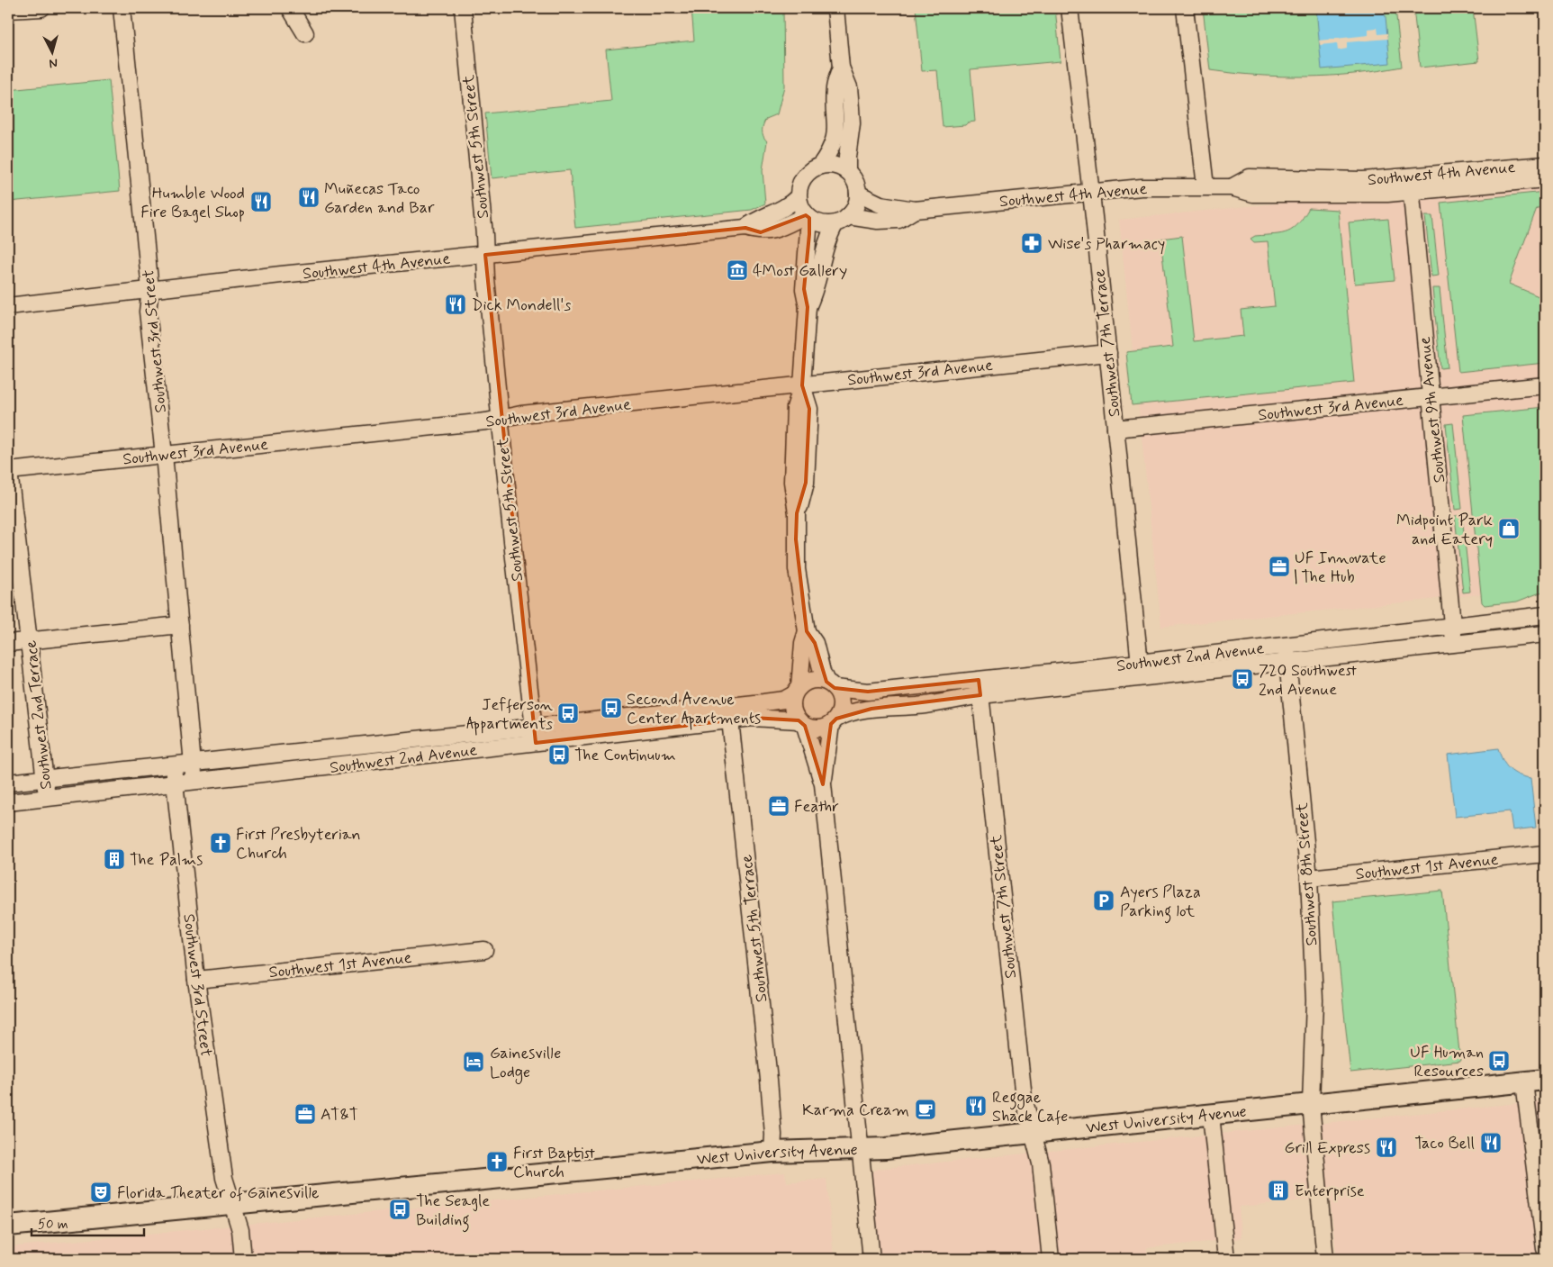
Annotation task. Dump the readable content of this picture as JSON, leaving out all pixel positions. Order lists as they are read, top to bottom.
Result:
{
  "streets": {
    "main road": ["West University Avenue"],
    "street": [
      "Southwest 5th Street",
      "Southwest 4th Avenue",
      "Southwest 3rd Street",
      "Southwest 7th Terrace",
      "Southwest 3rd Avenue",
      "Southwest 9th Avenue",
      "Southwest 2nd Avenue",
      "Southwest 2nd Terrace",
      "Southwest 1st Avenue",
      "Southwest 8th Street",
      "Southwest 7th Street",
      "Southwest 5th Terrace"
    ]
  },
  "crossings": [
    ["Southwest 5th Street", "Southwest 4th Avenue"],
    ["Southwest 5th Street", "Southwest 3rd Avenue"],
    ["Southwest 5th Street", "Southwest 2nd Avenue"],
    ["Southwest 4th Avenue", "Southwest 3rd Street"],
    ["Southwest 4th Avenue", "Southwest 7th Terrace"],
    ["Southwest 4th Avenue", "Southwest 9th Avenue"],
    ["Southwest 3rd Street", "Southwest 3rd Avenue"],
    ["Southwest 3rd Street", "Southwest 2nd Avenue"],
    ["Southwest 3rd Street", "Southwest 1st Avenue"],
    ["Southwest 3rd Street", "West University Avenue"],
    ["Southwest 7th Terrace", "Southwest 3rd Avenue"],
    ["Southwest 7th Terrace", "Southwest 2nd Avenue"],
    ["Southwest 3rd Avenue", "Southwest 9th Avenue"],
    ["Southwest 3rd Avenue", "Southwest 2nd Terrace"],
    ["Southwest 9th Avenue", "Southwest 2nd Avenue"],
    ["Southwest 2nd Avenue", "Southwest 2nd Terrace"],
    ["Southwest 2nd Avenue", "Southwest 8th Street"],
    ["Southwest 2nd Avenue", "Southwest 7th Street"],
    ["Southwest 2nd Avenue", "Southwest 5th Terrace"],
    ["Southwest 1st Avenue", "Southwest 8th Street"],
    ["Southwest 8th Street", "West University Avenue"],
    ["Southwest 7th Street", "West University Avenue"],
    ["Southwest 5th Terrace", "West University Avenue"]
  ],
  "places": {
    "restaurant": [
      "Muñecas Taco Garden and Bar",
      "Humble Wood Fire Bagel Shop",
      "Dick Mondell's",
      "Reggae Shack Cafe",
      "Taco Bell",
      "Grill Express"
    ],
    "pharmacy": ["Wise's Pharmacy"],
    "museum": ["4Most Gallery"],
    "shop": ["Midpoint Park and Eatery"],
    "office": ["UF Innovate | The Hub", "Feathr", "AT&T"],
    "bus stop": [
      "720 Southwest 2nd Avenue",
      "Second Avenue Center Apartments",
      "Jefferson Appartments",
      "The Continuum",
      "UF Human Resources",
      "The Seagle Building"
    ],
    "church": ["First Presbyterian Church", "First Baptist Church"],
    "building": ["The Palms", "Enterprise"],
    "parking": ["Ayers Plaza Parking lot"],
    "hotel": ["Gainesville Lodge"],
    "cafe": ["Karma Cream"],
    "theatre": ["Florida Theater of Gainesville"]
  },
  "scale_bar": "50 m",
  "north": "bottom"
}
